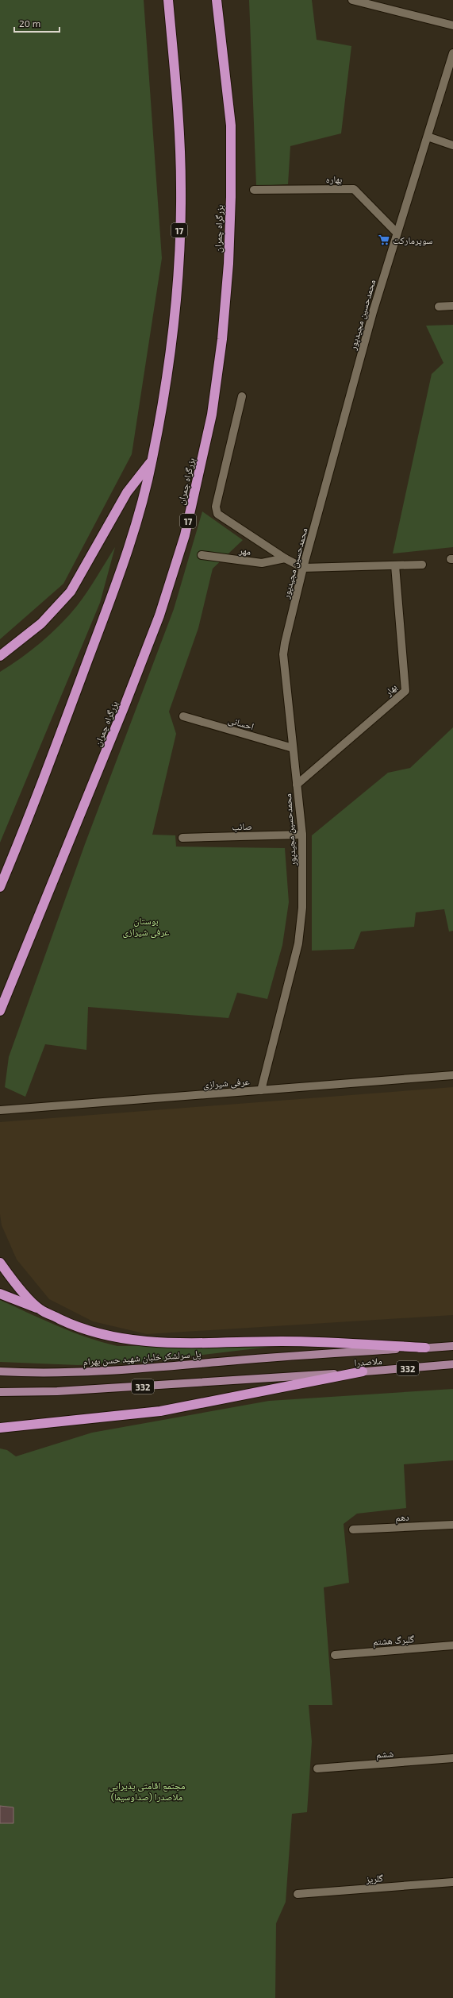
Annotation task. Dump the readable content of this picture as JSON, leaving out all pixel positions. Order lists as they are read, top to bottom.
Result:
{
  "streets": {
    "highway": ["بزرگراه چمران", "17"],
    "main road": ["پل سرلشکر خلبان شهید حسن بهرام", "ملاصدرا", "332"],
    "street": [
      "بهاره",
      "محمدحسین مجیدپور",
      "مهر",
      "بهار",
      "احسانی",
      "صائب",
      "عرفی شیرازی",
      "دهم",
      "گلبرگ هشتم",
      "ششم",
      "گلریز"
    ]
  },
  "crossings": [
    ["بهاره", "محمدحسین مجیدپور"],
    ["محمدحسین مجیدپور", "بهار"],
    ["محمدحسین مجیدپور", "احسانی"],
    ["محمدحسین مجیدپور", "صائب"],
    ["محمدحسین مجیدپور", "عرفی شیرازی"],
    ["پل سرلشکر خلبان شهید حسن بهرام", "ملاصدرا"]
  ],
  "parks": ["بوستان عرفی شیرازی", "مجتمع اقامتی پذیرایی ملاصدرا (صداوسیما)"],
  "places": {
    "supermarket": ["سوپرمارکت"]
  },
  "scale_bar": "20 m"
}
